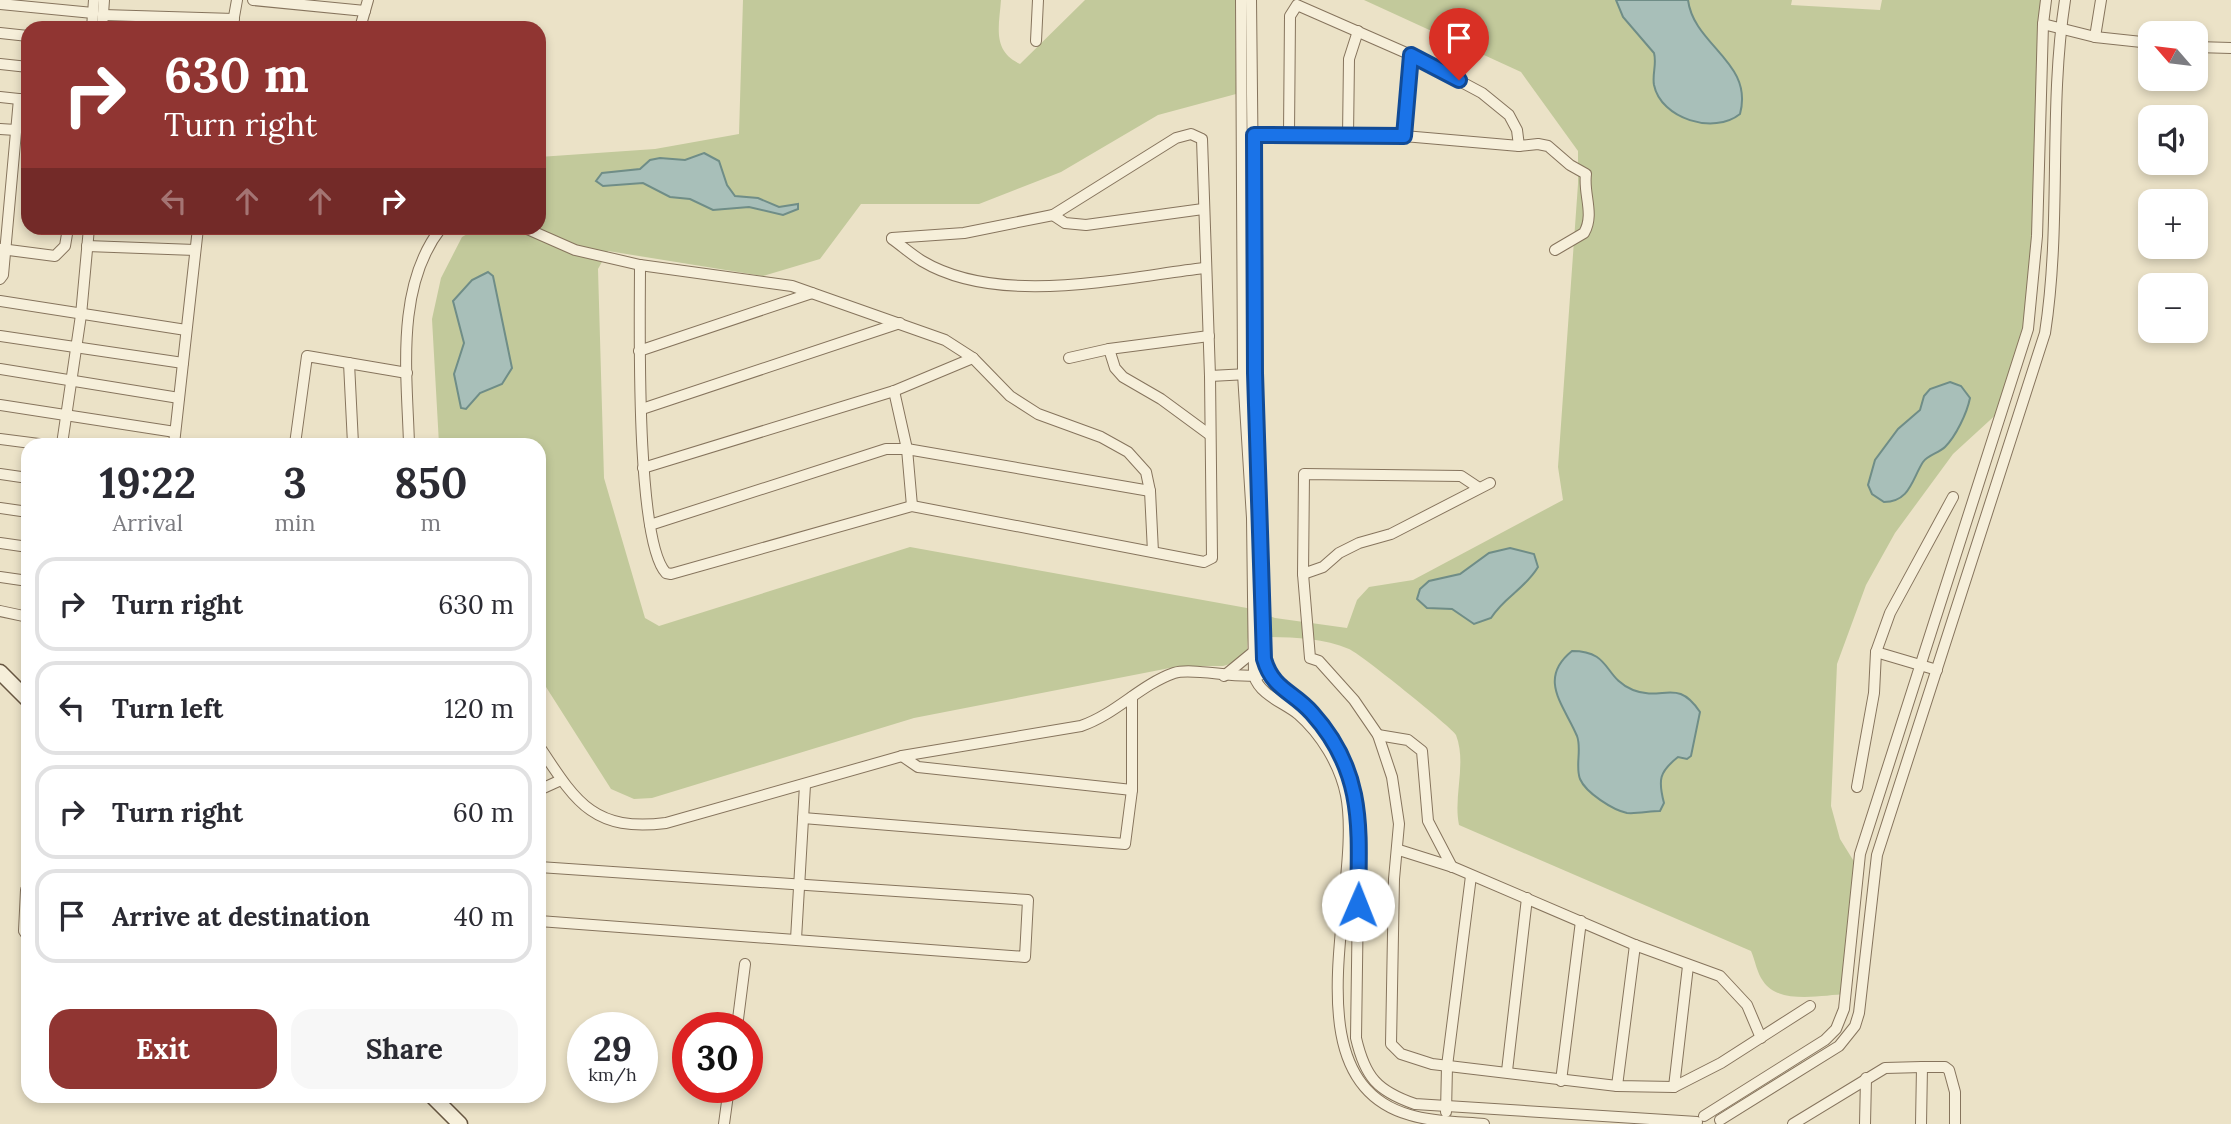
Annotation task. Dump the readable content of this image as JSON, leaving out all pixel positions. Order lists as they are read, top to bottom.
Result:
{
  "north": "top left",
  "page": {
    "map_buttons": ["+", "−"],
    "turn": ["630 m", "Turn right"],
    "eta": [
      "19:22",
      "Arrival",
      "3",
      "min",
      "850",
      "m"
    ],
    "list": [
      {
        "name": "Turn right",
        "value": "630 m"
      },
      {
        "name": "Turn left",
        "value": "120 m"
      },
      {
        "name": "Turn right",
        "value": "60 m"
      },
      {
        "name": "Arrive at destination",
        "value": "40 m"
      }
    ],
    "buttons": ["Exit", "Share"],
    "speed": "29 km/h",
    "limit": "30"
  }
}
